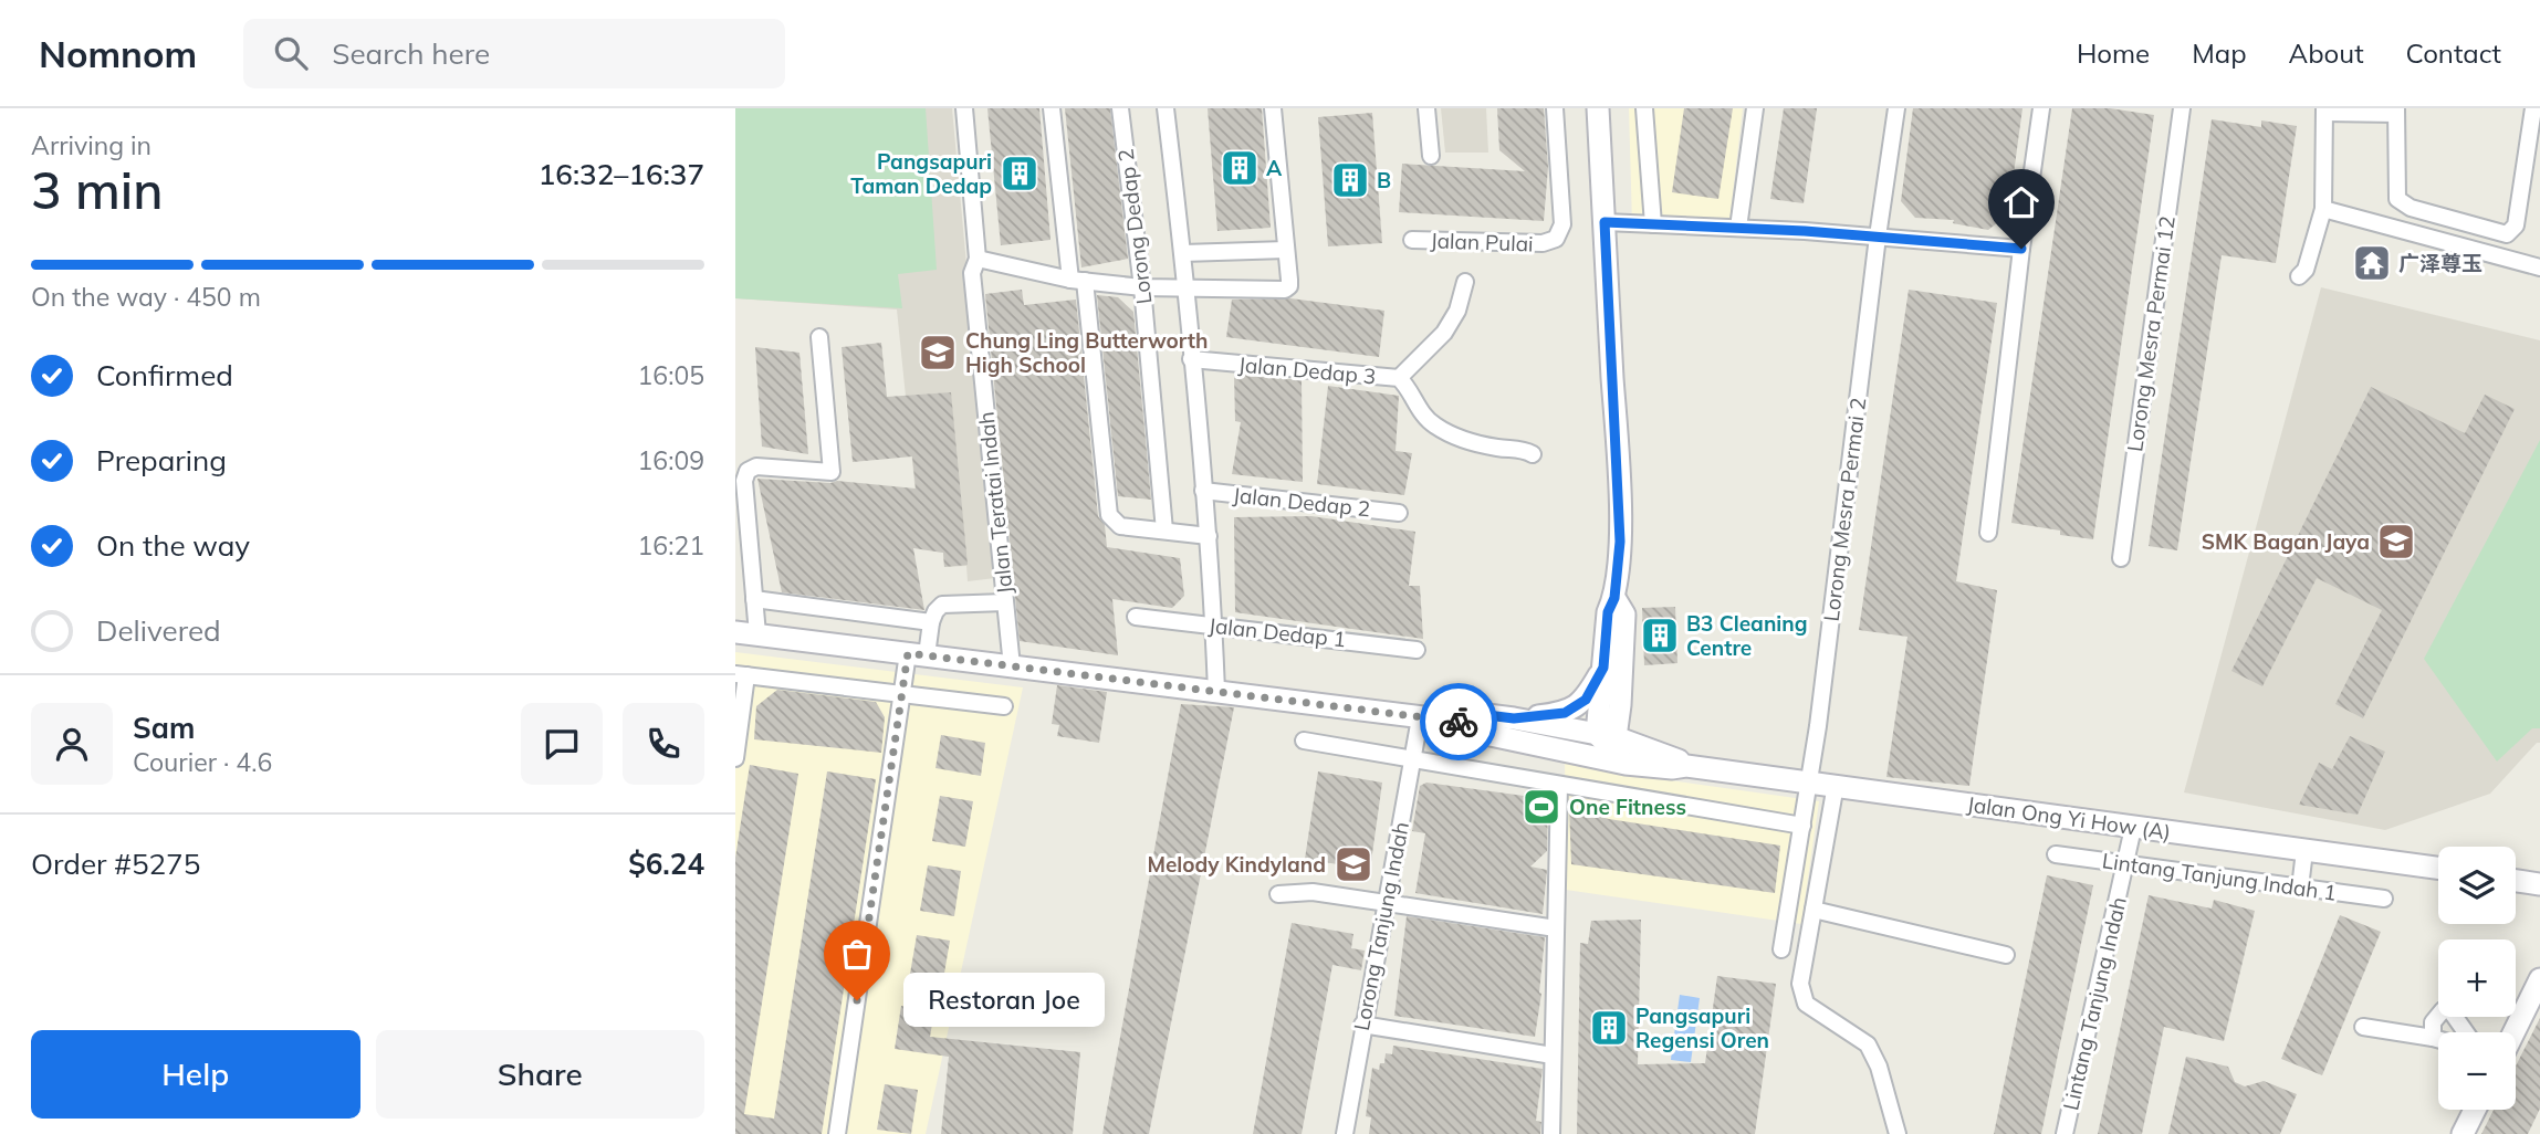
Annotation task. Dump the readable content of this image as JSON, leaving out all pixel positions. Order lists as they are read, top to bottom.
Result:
{
  "streets": {
    "main road": ["Jalan Ong Yi How (A)"],
    "street": [
      "Lorong Dedap 2",
      "Jalan Pulai",
      "Lorong Mesra Permai 12",
      "Jalan Dedap 3",
      "Jalan Dedap 2",
      "Jalan Teratai Indah",
      "Lorong Mesra Permai 2",
      "Jalan Dedap 1",
      "Lintang Tanjung Indah 1",
      "Lorong Tanjung Indah",
      "Lintang Tanjung Indah"
    ]
  },
  "crossings": [
    ["Lorong Mesra Permai 2", "Jalan Ong Yi How (A)"],
    ["Jalan Ong Yi How (A)", "Lintang Tanjung Indah"],
    ["Lintang Tanjung Indah 1", "Lintang Tanjung Indah"]
  ],
  "places": {
    "building": [
      "A",
      "Pangsapuri Taman Dedap",
      "B",
      "B3 Cleaning Centre",
      "Pangsapuri Regensi Oren"
    ],
    "temple": ["广泽尊玉"],
    "school or university": ["Chung Ling Butterworth High School", "SMK Bagan Jaya", "Melody Kindyland"],
    "sports": ["One Fitness"],
    "other": ["Restoran Joe"]
  },
  "page": {
    "header": "Nomnom",
    "search": "Search here",
    "nav": [
      "Home",
      "Map",
      "About",
      "Contact"
    ],
    "heading": ["3 min", "Arriving in", "16:32–16:37"],
    "panel": [
      "Sam",
      "Courier · 4.6",
      "Order #5275",
      "$6.24"
    ],
    "bar": "On the way · 450 m",
    "list": [
      ["Confirmed", "16:05"],
      ["Preparing", "16:09"],
      ["On the way", "16:21"],
      "Delivered"
    ],
    "map_buttons": ["+", "−"],
    "bubble": "Restoran Joe",
    "buttons": ["Help", "Share"]
  }
}
